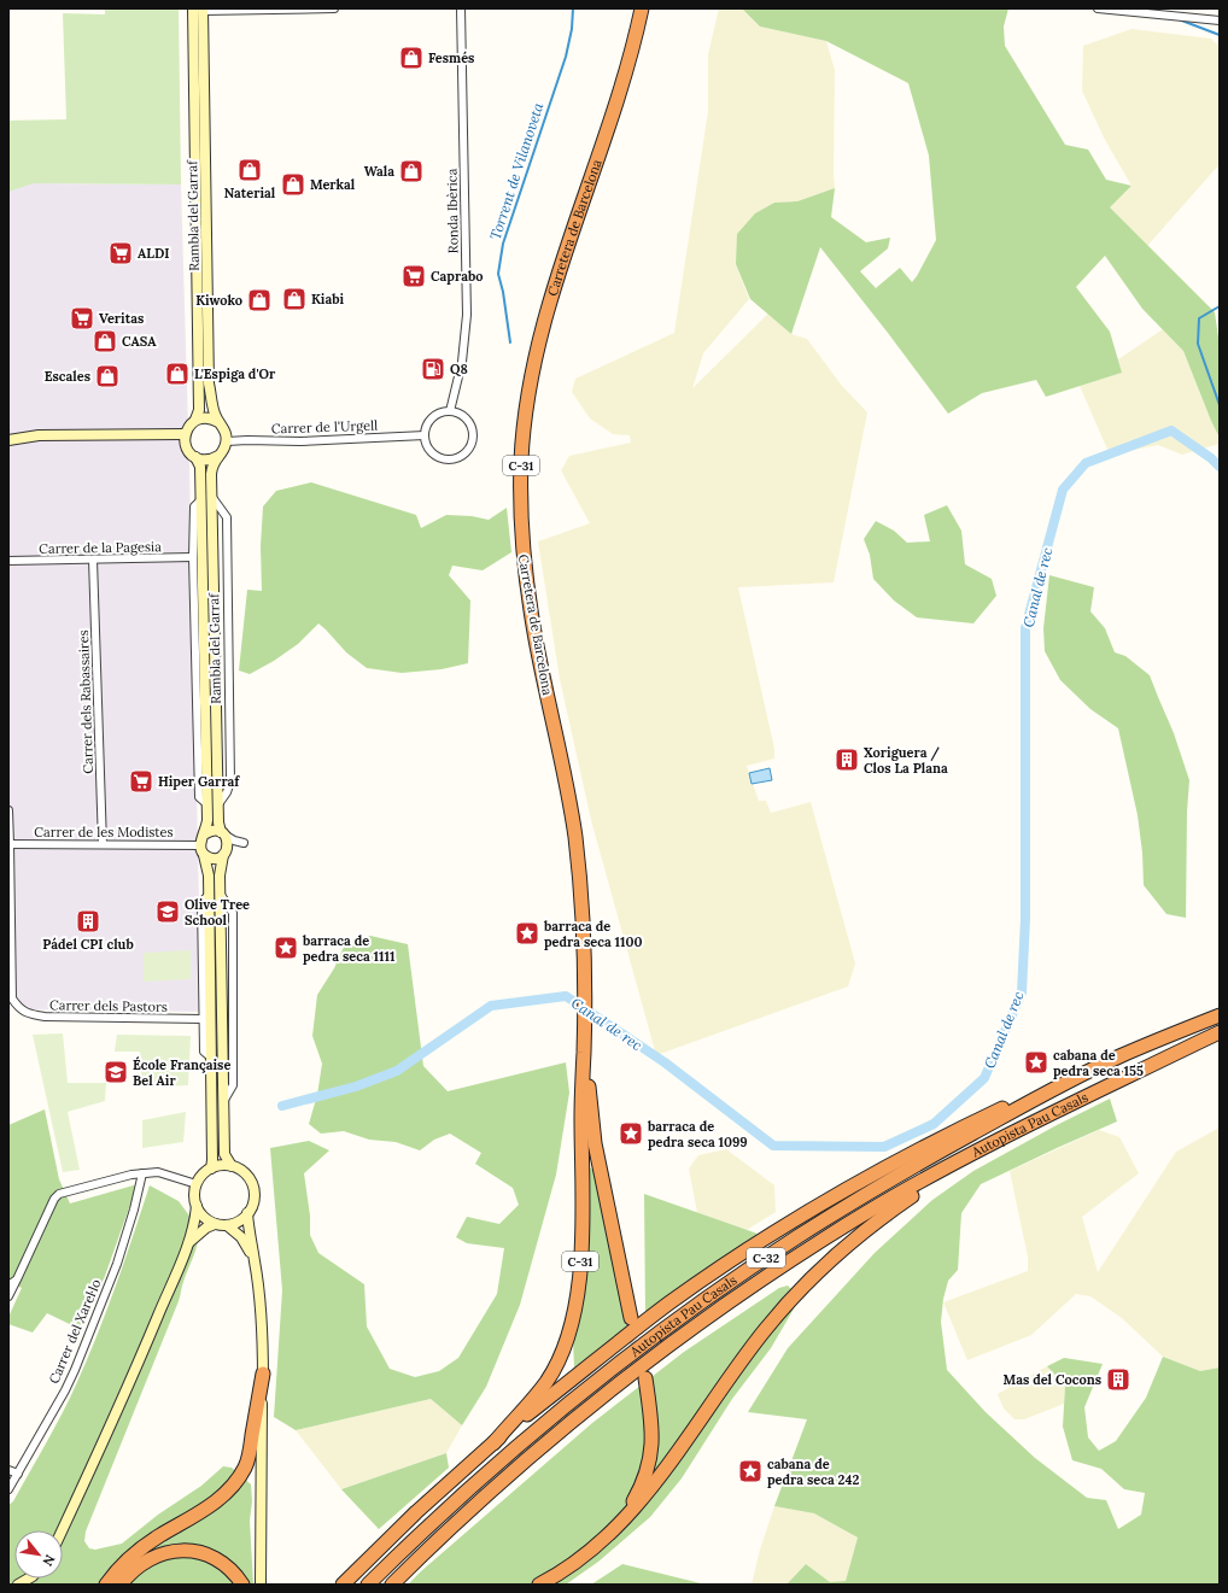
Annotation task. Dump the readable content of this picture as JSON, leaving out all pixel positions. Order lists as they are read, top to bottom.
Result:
{
  "streets": {
    "highway": [
      "Carretera de Barcelona",
      "C-31",
      "Autopista Pau Casals",
      "C-32"
    ],
    "street": [
      "Ronda Ibèrica",
      "Rambla del Garraf",
      "Carrer de l'Urgell",
      "Carrer de la Pagesia",
      "Carrer dels Rabassaires",
      "Carrer de les Modistes",
      "Carrer dels Pastors",
      "Carrer del Xarel·lo"
    ]
  },
  "crossings": [
    ["Ronda Ibèrica", "Carrer de l'Urgell"],
    ["Rambla del Garraf", "Carrer de l'Urgell"],
    ["Rambla del Garraf", "Carrer de la Pagesia"],
    ["Rambla del Garraf", "Carrer de les Modistes"],
    ["Carretera de Barcelona", "C-31"],
    ["Carrer de la Pagesia", "Carrer dels Rabassaires"],
    ["Carrer dels Rabassaires", "Carrer de les Modistes"],
    ["Carrer de les Modistes", "Carrer dels Pastors"]
  ],
  "water": ["Torrent de Vilanoveta", "Canal de rec"],
  "places": {
    "shop": [
      "Fesmés",
      "Naterial",
      "Wala",
      "Merkal",
      "Kiabi",
      "Kiwoko",
      "CASA",
      "L'Espiga d'Or",
      "Escales"
    ],
    "supermarket": [
      "ALDI",
      "Caprabo",
      "Veritas",
      "Hiper Garraf"
    ],
    "fuel station": ["Q8"],
    "building": ["Xoriguera / Clos La Plana", "Pádel CPI club", "Mas del Cocons"],
    "school or university": ["Olive Tree School", "École Française Bel Air"],
    "place": [
      "barraca de pedra seca 1100",
      "barraca de pedra seca 1111",
      "cabana de pedra seca 155",
      "barraca de pedra seca 1099",
      "cabana de pedra seca 242"
    ]
  },
  "north": "bottom right"
}
